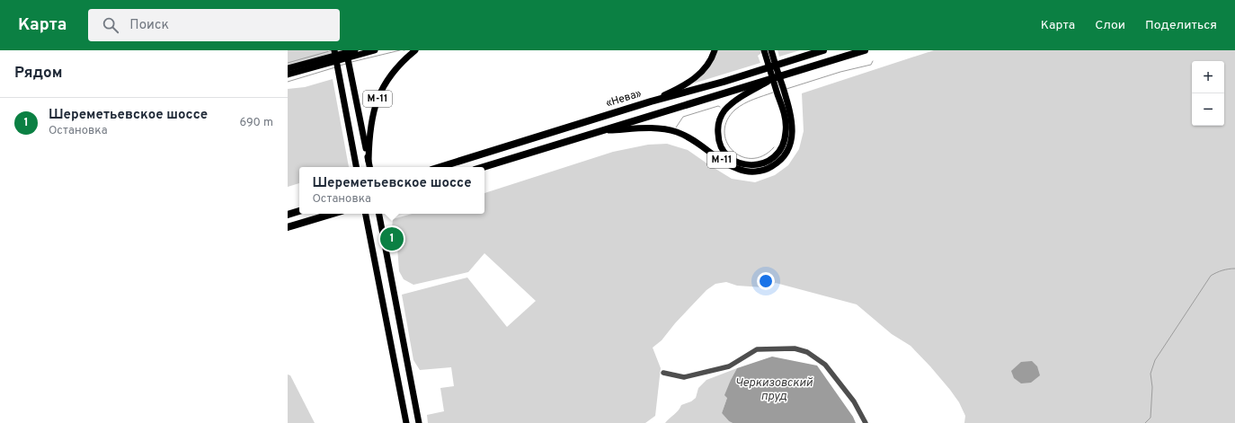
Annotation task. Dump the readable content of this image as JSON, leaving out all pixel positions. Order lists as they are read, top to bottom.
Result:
{
  "streets": {
    "highway": ["М-11", "«Нева»"]
  },
  "water": ["Черкизовский пруд"],
  "page": {
    "header": "Карта",
    "search": "Поиск",
    "nav": ["Карта", "Слои", "Поделиться"],
    "heading": "Рядом",
    "map_buttons": ["+", "−"],
    "list": [
      {
        "mark": "1",
        "name": "Шереметьевское шоссе",
        "note": "Остановка",
        "value": "690 m"
      }
    ],
    "popup": ["Шереметьевское шоссе", "Остановка"],
    "pins": "1"
  }
}
